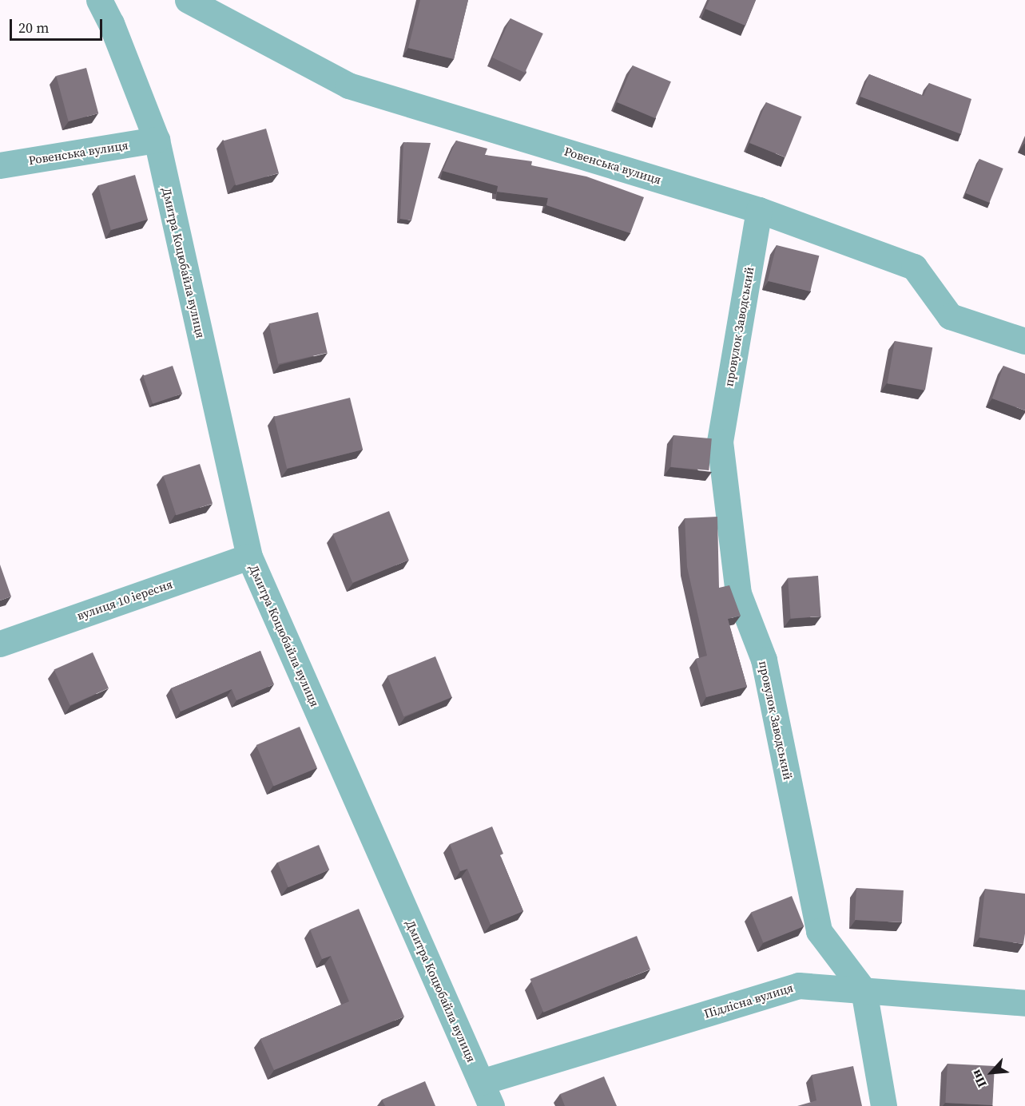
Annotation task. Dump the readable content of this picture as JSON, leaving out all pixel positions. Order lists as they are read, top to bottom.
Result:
{
  "streets": {
    "street": [
      "Ровенська вулиця",
      "Дмитра Коцюбайла вулиця",
      "провулок Заводський",
      "вулиця 10 іересня",
      "Підлісна вулиця"
    ]
  },
  "crossings": [
    ["Ровенська вулиця", "Дмитра Коцюбайла вулиця"],
    ["Ровенська вулиця", "провулок Заводський"],
    ["Дмитра Коцюбайла вулиця", "вулиця 10 іересня"],
    ["Дмитра Коцюбайла вулиця", "Підлісна вулиця"],
    ["провулок Заводський", "Підлісна вулиця"]
  ],
  "scale_bar": "20 m",
  "north": "bottom left"
}
